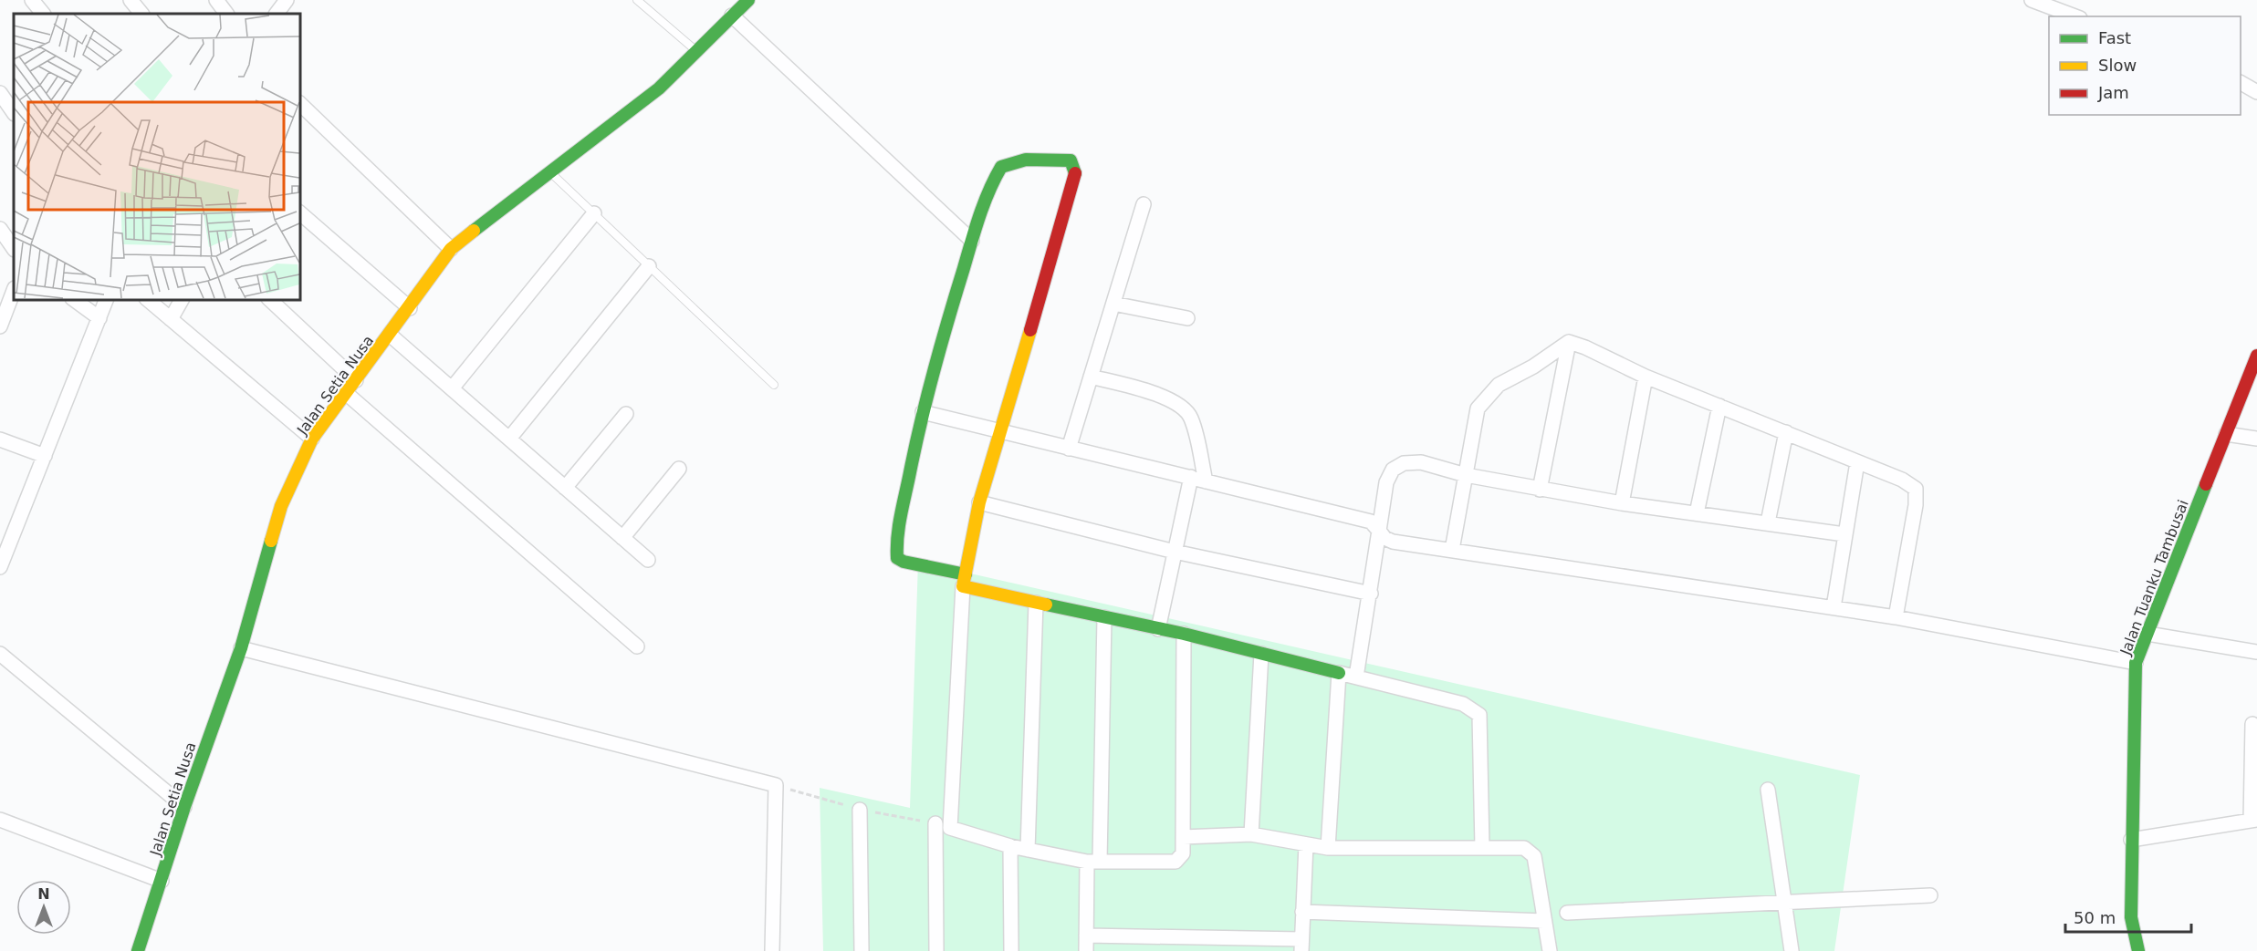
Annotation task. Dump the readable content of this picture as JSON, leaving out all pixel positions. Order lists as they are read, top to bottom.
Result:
{
  "streets": {
    "street": ["Jalan Setia Nusa", "Jalan Tuanku Tambusai"]
  },
  "legend": ["Fast", "Slow", "Jam"],
  "scale_bar": "50 m",
  "north": "top"
}
